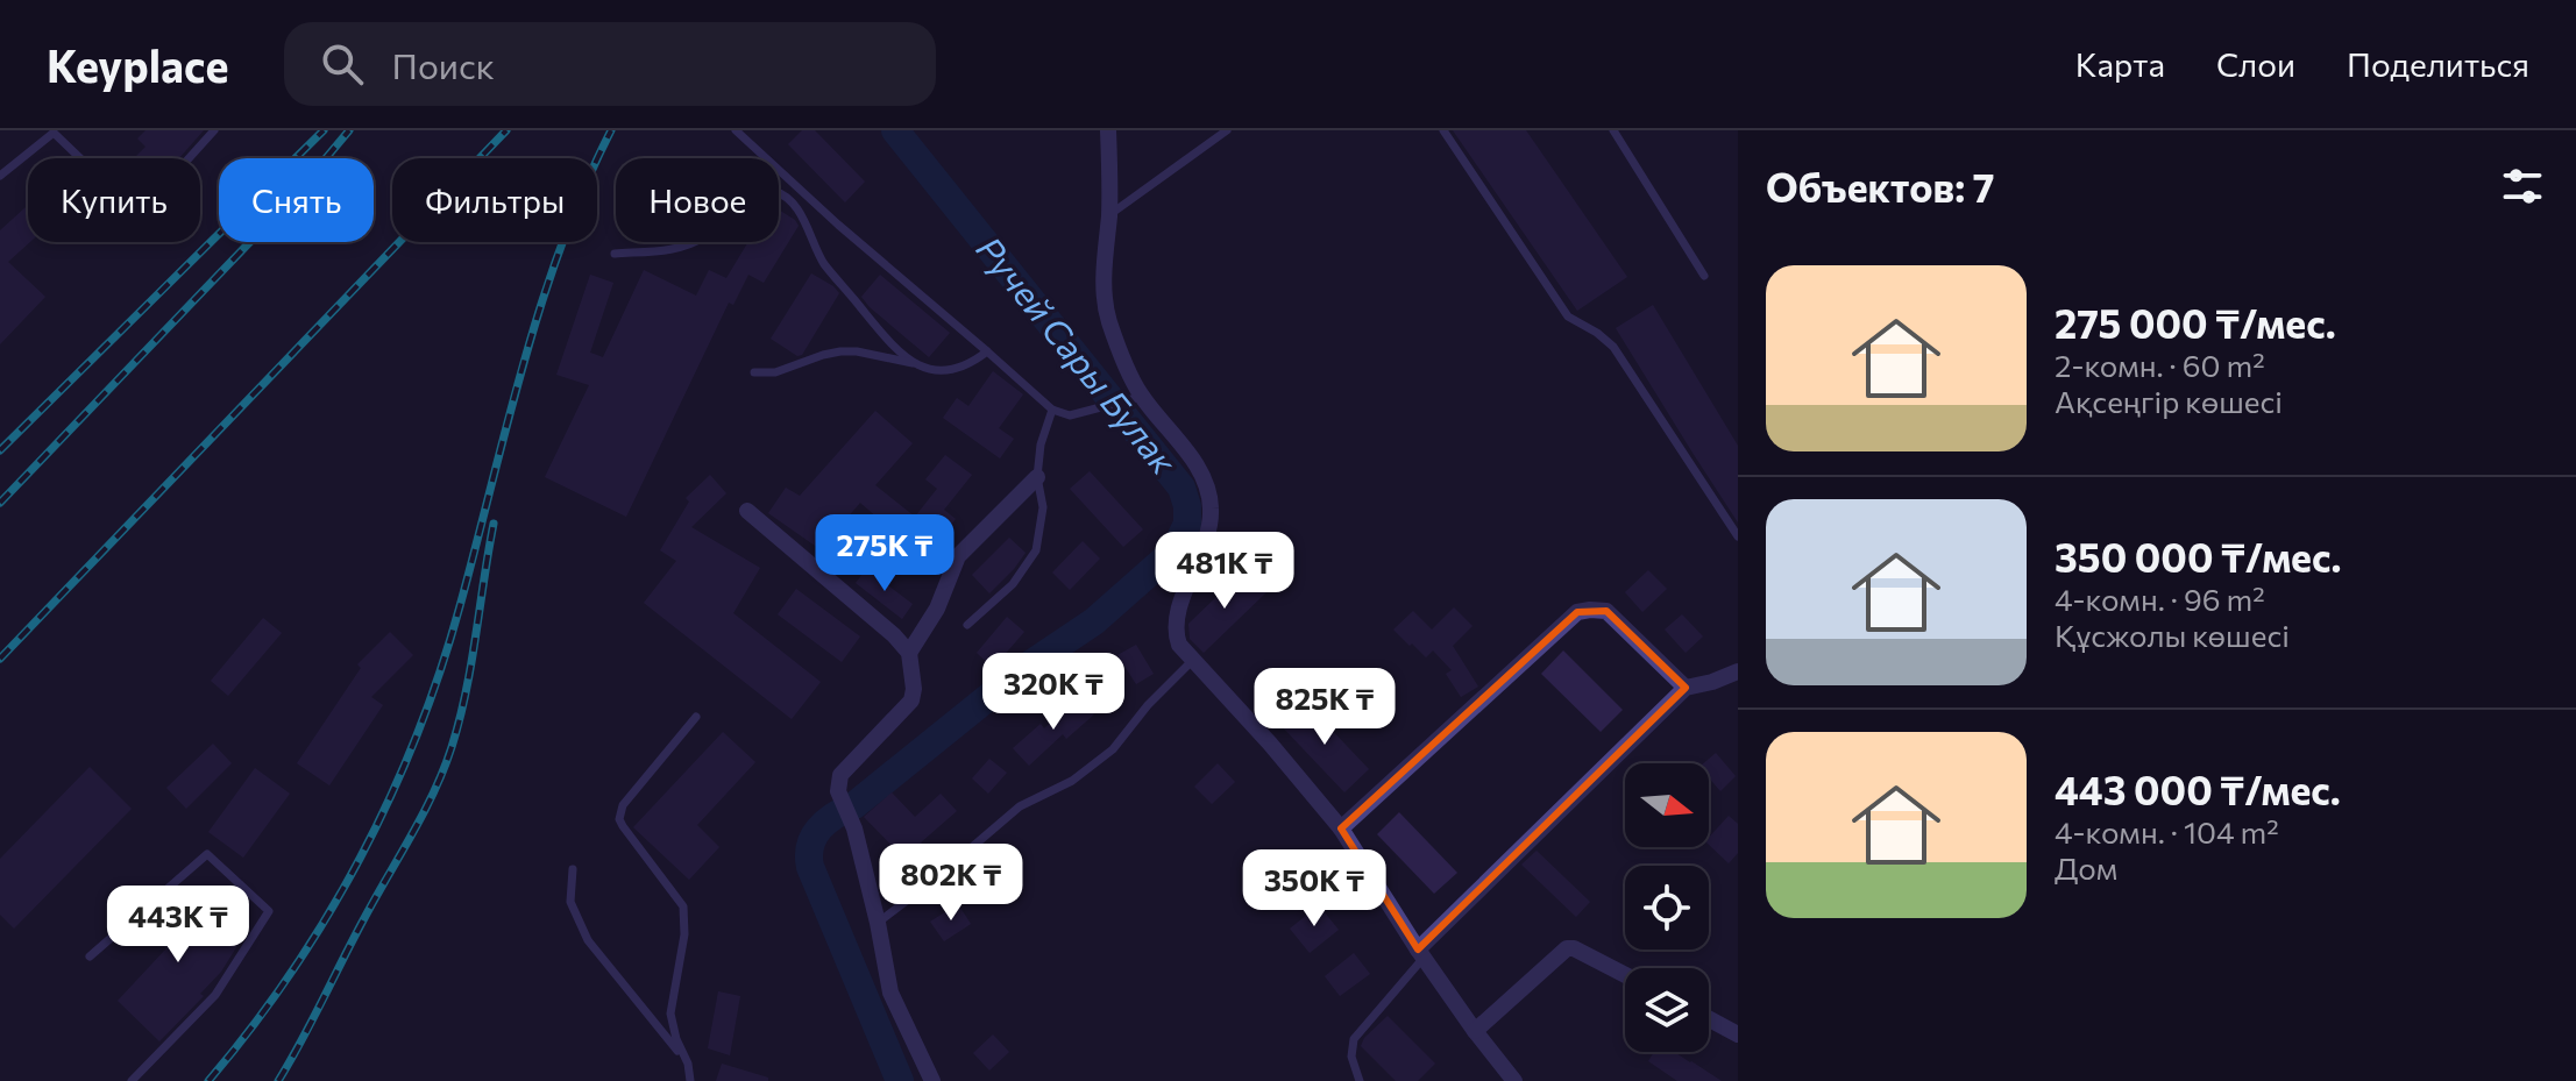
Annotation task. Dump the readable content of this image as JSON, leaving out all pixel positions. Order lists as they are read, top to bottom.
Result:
{
  "water": ["Ручей Сары Булак"],
  "north": "right",
  "page": {
    "header": "Keyplace",
    "search": "Поиск",
    "nav": ["Карта", "Слои", "Поделиться"],
    "heading": "Объектов: 7",
    "chip": [
      "Купить",
      "Снять",
      "Фильтры",
      "Новое"
    ],
    "list": [
      {
        "name": "275 000 ₸/мес.",
        "note": "2-комн. · 60 m² · Ақсеңгір көшесі"
      },
      {
        "name": "350 000 ₸/мес.",
        "note": "4-комн. · 96 m² · Құсжолы көшесі"
      },
      {
        "name": "443 000 ₸/мес.",
        "note": "4-комн. · 104 m² · Дом"
      }
    ],
    "price": [
      "275K ₸",
      "481K ₸",
      "320K ₸",
      "825K ₸",
      "802K ₸",
      "350K ₸",
      "443K ₸"
    ]
  }
}
